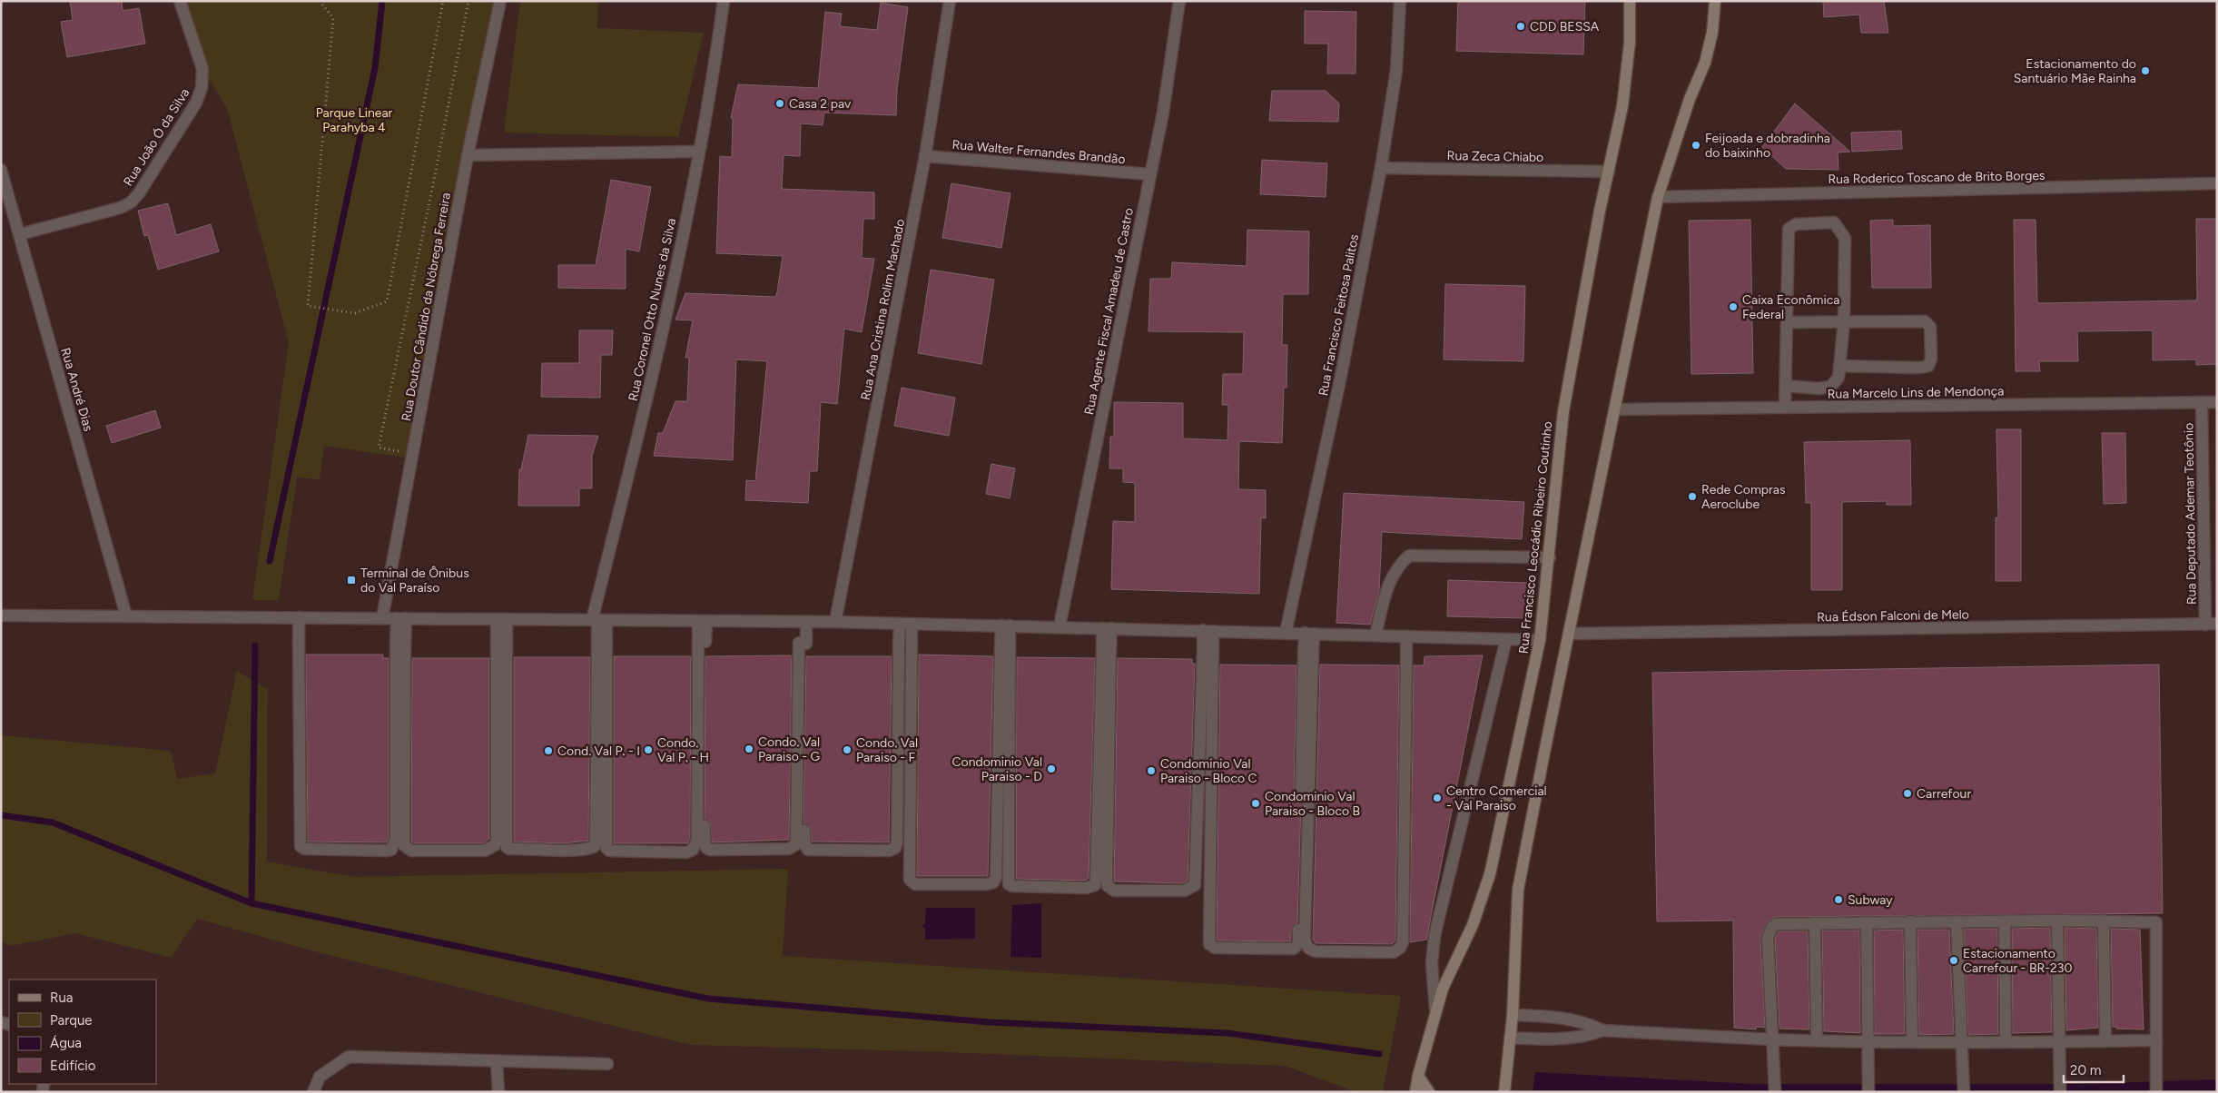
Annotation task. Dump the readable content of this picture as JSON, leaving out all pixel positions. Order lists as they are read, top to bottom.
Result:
{
  "streets": {
    "main road": ["Rua Francisco Leocádio Ribeiro Coutinho"],
    "street": [
      "Rua João Ó da Silva",
      "Rua Walter Fernandes Brandão",
      "Rua Zeca Chiabo",
      "Rua Roderico Toscano de Brito Borges",
      "Rua Doutor Cândido da Nóbrega Ferreira",
      "Rua Coronel Otto Nunes da Silva",
      "Rua Ana Cristina Rolim Machado",
      "Rua Agente Fiscal Amadeu de Castro",
      "Rua Francisco Feitosa Palitos",
      "Rua André Dias",
      "Rua Marcelo Lins de Mendonça",
      "Rua Deputado Ademar Teotônio",
      "Rua Édson Falconi de Melo"
    ]
  },
  "crossings": [
    ["Rua João Ó da Silva", "Rua André Dias"],
    ["Rua Walter Fernandes Brandão", "Rua Ana Cristina Rolim Machado"],
    ["Rua Walter Fernandes Brandão", "Rua Agente Fiscal Amadeu de Castro"],
    ["Rua Zeca Chiabo", "Rua Francisco Feitosa Palitos"],
    ["Rua Zeca Chiabo", "Rua Francisco Leocádio Ribeiro Coutinho"],
    ["Rua Marcelo Lins de Mendonça", "Rua Deputado Ademar Teotônio"],
    ["Rua Deputado Ademar Teotônio", "Rua Édson Falconi de Melo"]
  ],
  "parks": ["Parque Linear Parahyba 4"],
  "places": {
    "other": [
      "CDD BESSA",
      "Estacionamento do Santuário Mãe Rainha",
      "Casa 2 pav",
      "Feijoada e dobradinha do baixinho",
      "Caixa Econômica Federal",
      "Rede Compras Aeroclube",
      "Condo. Val Paraiso - G",
      "Condo. Val P. - H",
      "Condo. Val Paraiso - F",
      "Cond. Val P. - I",
      "Condominio Val Paraiso - D",
      "Condominio Val Paraiso - Bloco C",
      "Carrefour",
      "Centro Comercial - Val Paraiso",
      "Condominio Val Paraiso - Bloco B",
      "Subway",
      "Estacionamento Carrefour - BR-230"
    ],
    "transit": ["Terminal de Ônibus do Val Paraíso"]
  },
  "legend": [
    "Rua",
    "Parque",
    "Água",
    "Edifício"
  ],
  "scale_bar": "20 m"
}
